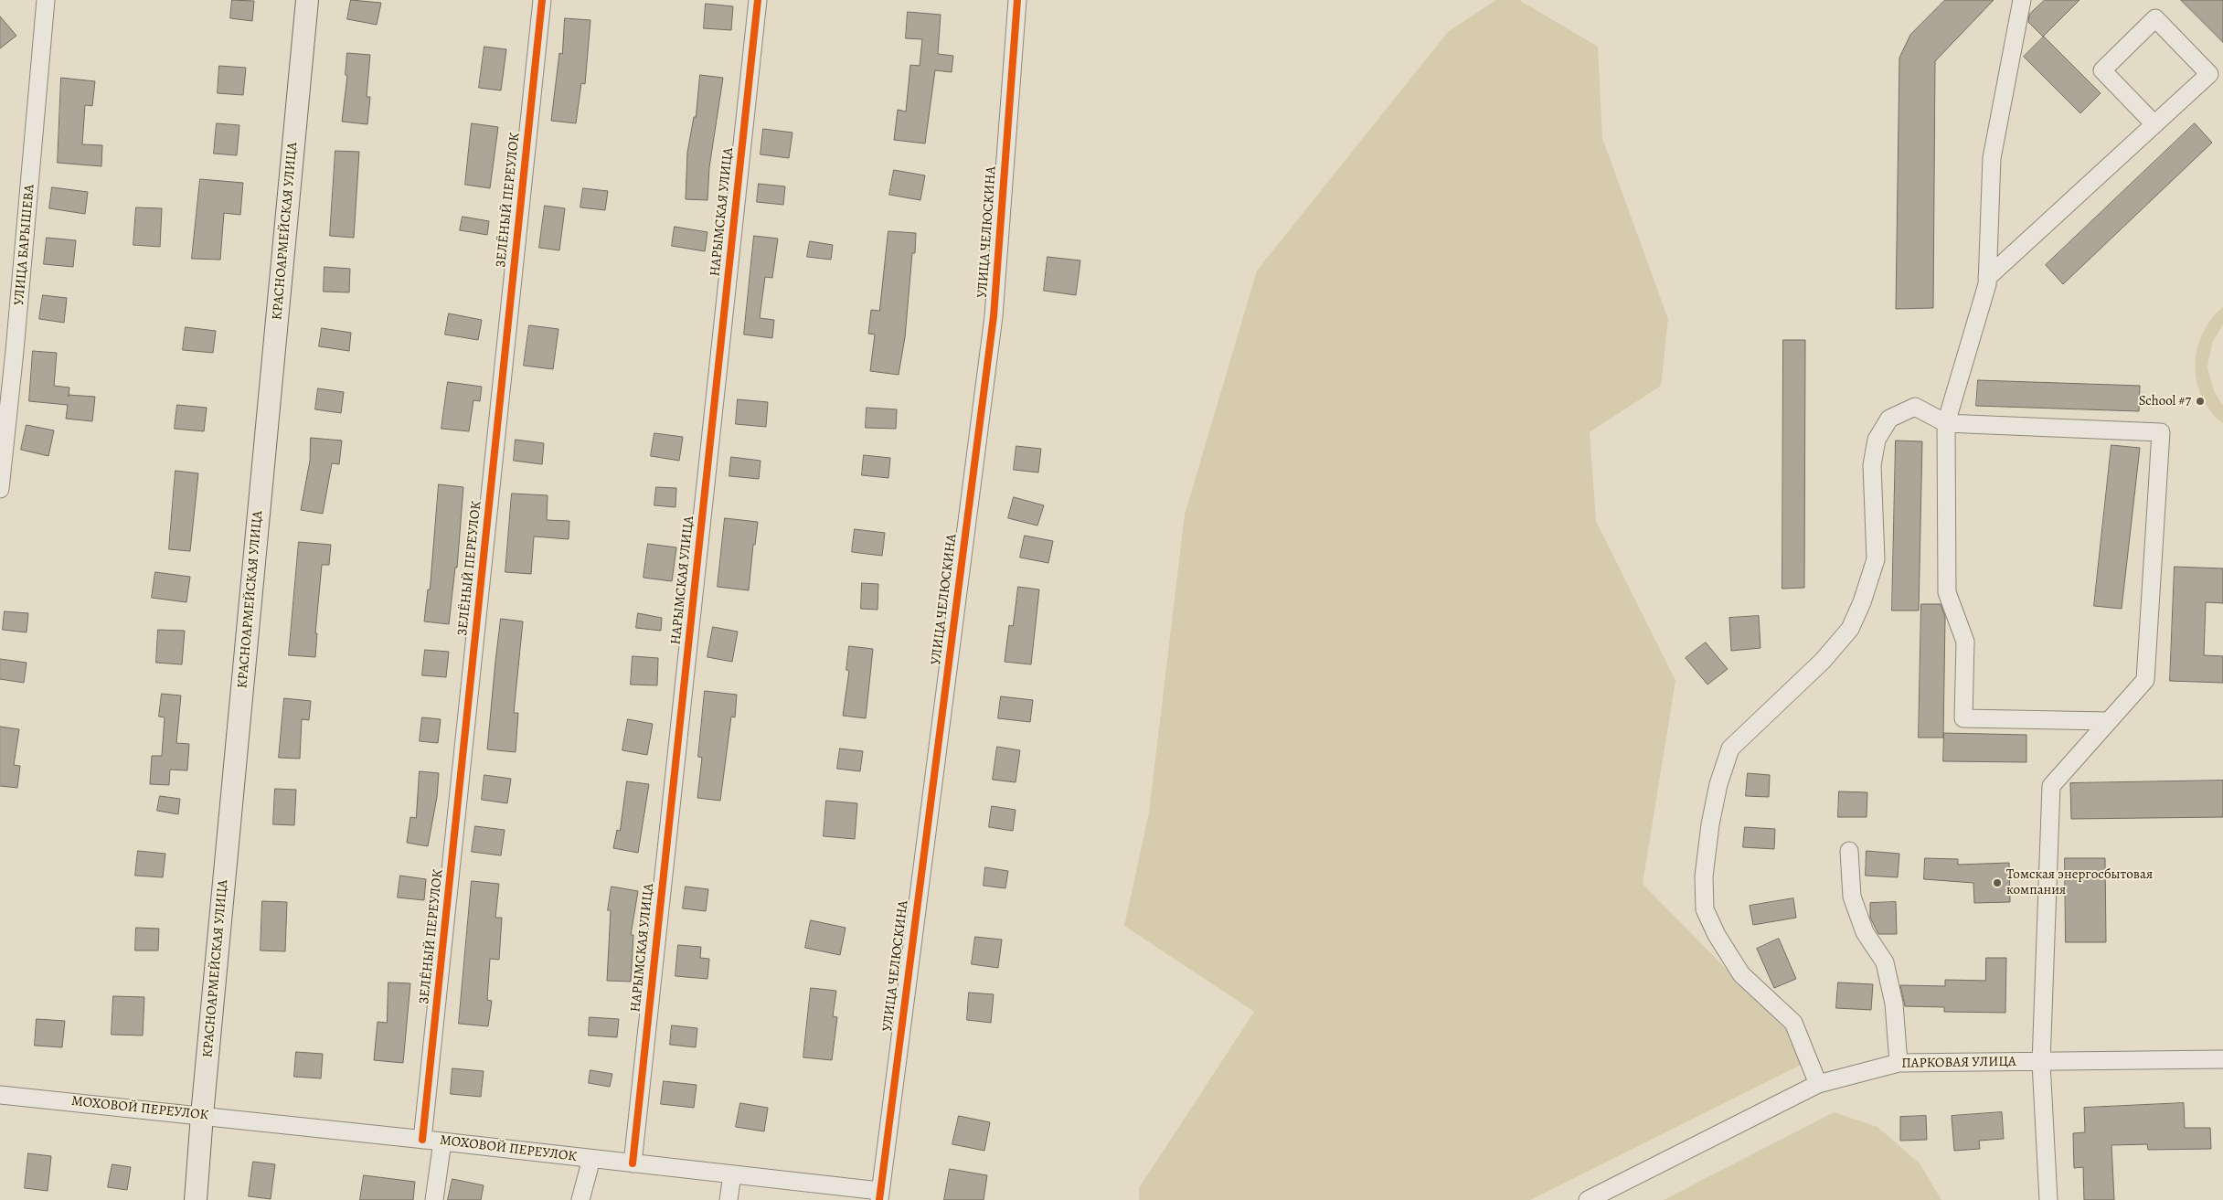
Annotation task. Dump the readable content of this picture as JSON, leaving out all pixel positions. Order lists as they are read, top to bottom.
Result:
{
  "streets": {
    "main road": ["КРАСНОАРМЕЙСКАЯ УЛИЦА"],
    "street": [
      "ЗЕЛЁНЫЙ ПЕРЕУЛОК",
      "НАРЫМСКАЯ УЛИЦА",
      "УЛИЦА ЧЕЛЮСКИНА",
      "УЛИЦА БАРЫШЕВА",
      "ПАРКОВАЯ УЛИЦА",
      "МОХОВОЙ ПЕРЕУЛОК"
    ]
  },
  "crossings": [
    ["ЗЕЛЁНЫЙ ПЕРЕУЛОК", "МОХОВОЙ ПЕРЕУЛОК"],
    ["НАРЫМСКАЯ УЛИЦА", "МОХОВОЙ ПЕРЕУЛОК"],
    ["КРАСНОАРМЕЙСКАЯ УЛИЦА", "МОХОВОЙ ПЕРЕУЛОК"],
    ["УЛИЦА ЧЕЛЮСКИНА", "МОХОВОЙ ПЕРЕУЛОК"]
  ],
  "places": ["School #7", "Томская энергосбытовая компания"]
}
